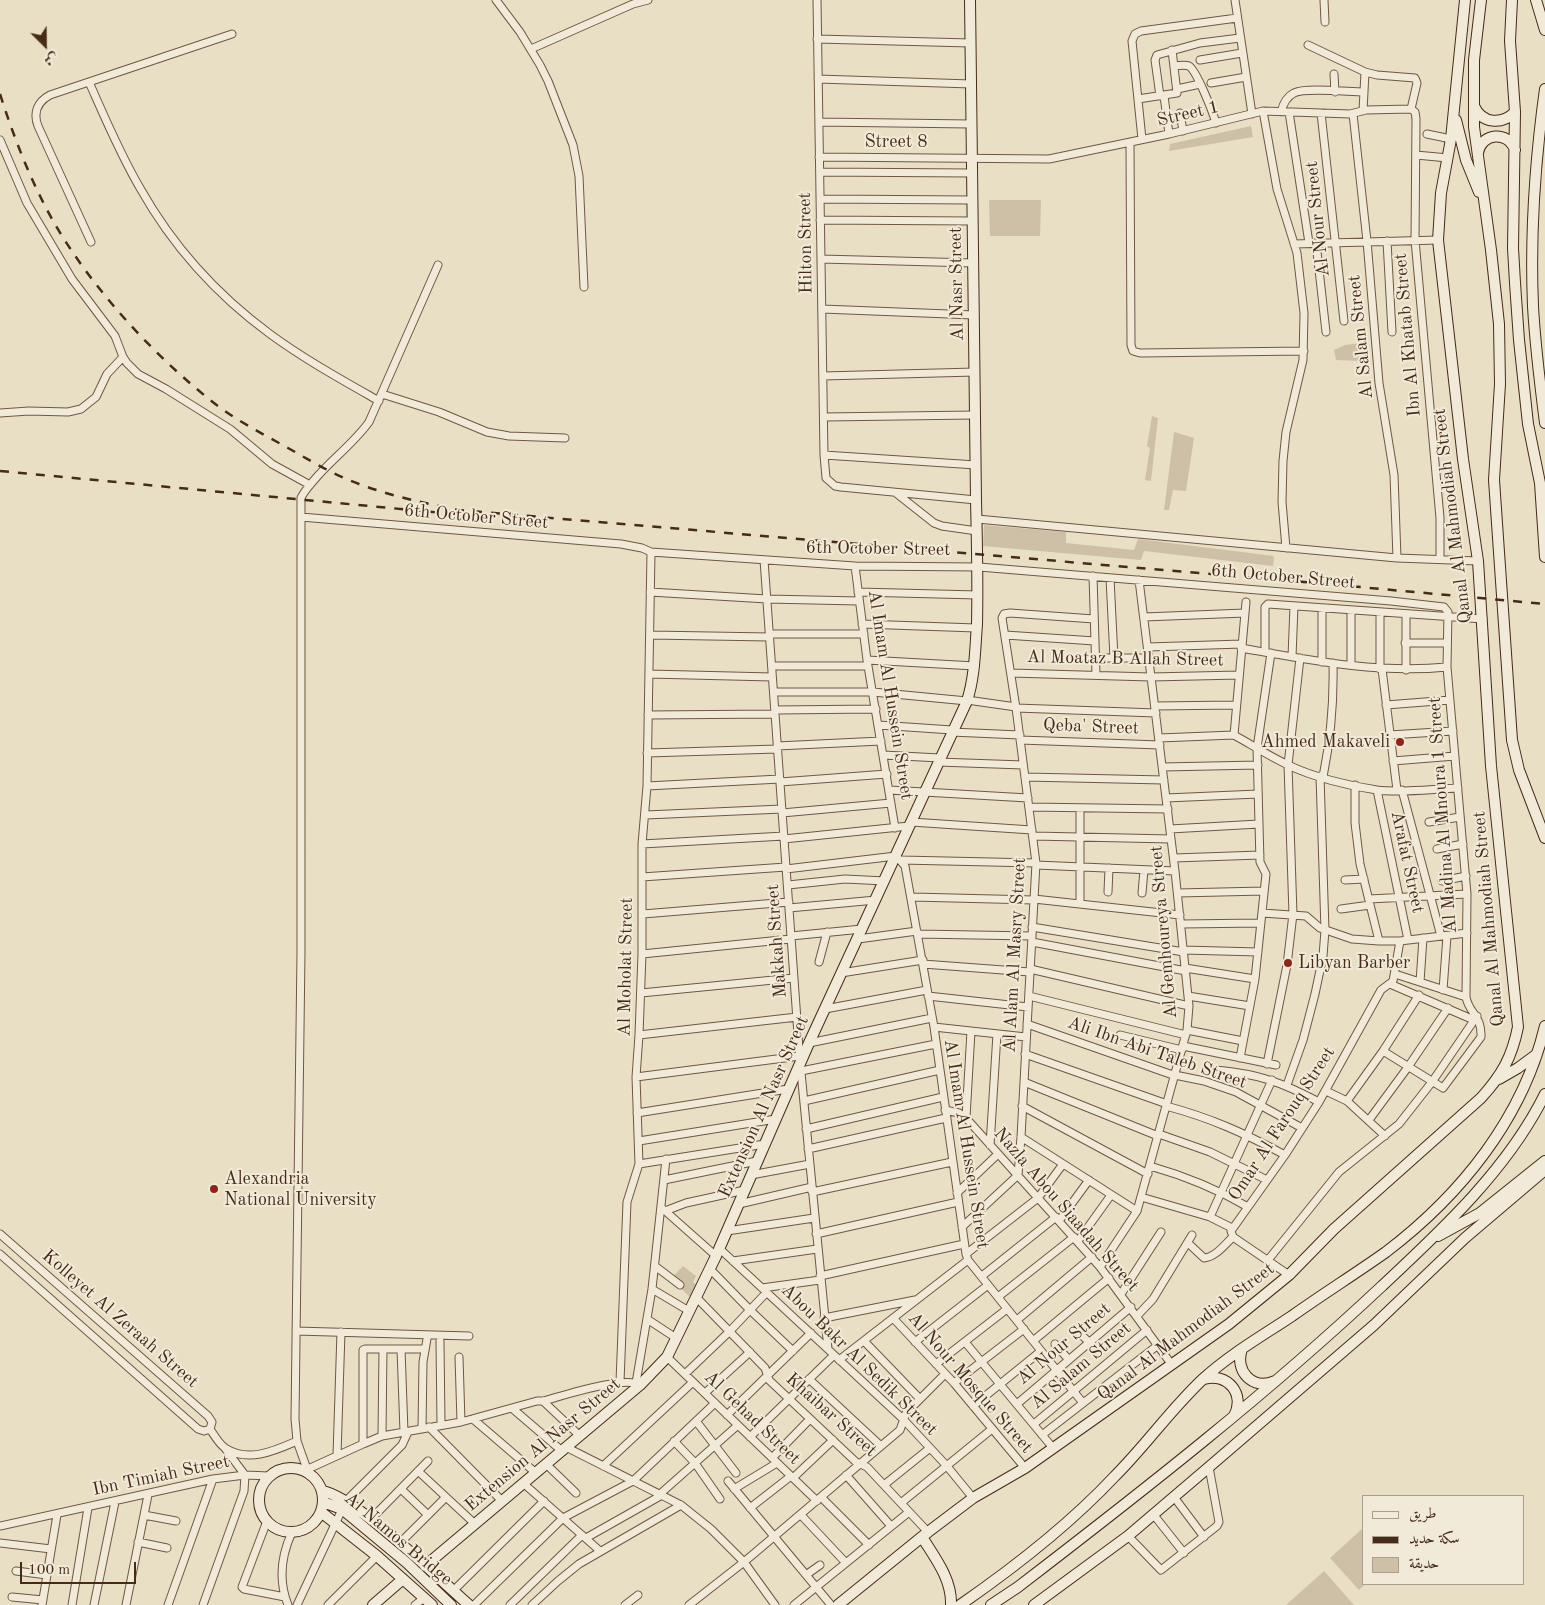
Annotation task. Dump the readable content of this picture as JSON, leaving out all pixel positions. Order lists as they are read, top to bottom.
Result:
{
  "streets": {
    "main road": [
      "Al Nasr Street",
      "Qanal Al Mahmodiah Street",
      "Extension Al Nasr Street",
      "Ibn Timiah Street",
      "Al Namos Bridge"
    ],
    "street": [
      "Street 1",
      "Street 8",
      "Al Nour Street",
      "Hilton Street",
      "Ibn Al Khatab Street",
      "Al Salam Street",
      "6th October Street",
      "Al Moataz B Allah Street",
      "Al Imam Al Hussein Street",
      "Qeba' Street",
      "Al Madina Al Mnoura 1 Street",
      "Arafat Street",
      "Al Gemhoureya Street",
      "Makkah Street",
      "Al Alam Al Masry Street",
      "Al Moholat Street",
      "Ali Ibn Abi Taleb Street",
      "Omar Al Farouq Street",
      "Nazla Abou Siaadah Street",
      "Kolleyet Al Zeraah Street",
      "Abou Bakr Al Sedik Street",
      "Al Nour Mosque Street",
      "Khaibar Street",
      "Al Gehad Street"
    ]
  },
  "crossings": [
    ["Street 1", "Street 8"],
    ["Street 1", "Al Nour Street"],
    ["Street 1", "Al Nasr Street"],
    ["Street 1", "Ibn Al Khatab Street"],
    ["Street 1", "Al Salam Street"],
    ["Street 8", "Hilton Street"],
    ["Street 8", "Al Nasr Street"],
    ["Al Nour Street", "Al Imam Al Hussein Street"],
    ["Al Nour Street", "Nazla Abou Siaadah Street"],
    ["Al Nasr Street", "6th October Street"],
    ["Al Nasr Street", "Extension Al Nasr Street"],
    ["Ibn Al Khatab Street", "6th October Street"],
    ["Al Salam Street", "6th October Street"],
    ["Al Salam Street", "Al Imam Al Hussein Street"],
    ["Al Salam Street", "Nazla Abou Siaadah Street"],
    ["Qanal Al Mahmodiah Street", "6th October Street"],
    ["Qanal Al Mahmodiah Street", "Nazla Abou Siaadah Street"],
    ["Qanal Al Mahmodiah Street", "Abou Bakr Al Sedik Street"],
    ["Qanal Al Mahmodiah Street", "Al Nour Mosque Street"],
    ["Qanal Al Mahmodiah Street", "Khaibar Street"],
    ["6th October Street", "Al Imam Al Hussein Street"],
    ["6th October Street", "Al Madina Al Mnoura 1 Street"],
    ["6th October Street", "Al Gemhoureya Street"],
    ["6th October Street", "Makkah Street"],
    ["6th October Street", "Al Moholat Street"],
    ["6th October Street", "Extension Al Nasr Street"],
    ["Al Moataz B Allah Street", "Al Gemhoureya Street"],
    ["Al Moataz B Allah Street", "Al Alam Al Masry Street"],
    ["Al Imam Al Hussein Street", "Qeba' Street"],
    ["Al Imam Al Hussein Street", "Extension Al Nasr Street"],
    ["Al Imam Al Hussein Street", "Nazla Abou Siaadah Street"],
    ["Qeba' Street", "Al Gemhoureya Street"],
    ["Qeba' Street", "Al Alam Al Masry Street"],
    ["Qeba' Street", "Extension Al Nasr Street"],
    ["Al Gemhoureya Street", "Ali Ibn Abi Taleb Street"],
    ["Al Gemhoureya Street", "Nazla Abou Siaadah Street"],
    ["Makkah Street", "Extension Al Nasr Street"],
    ["Makkah Street", "Abou Bakr Al Sedik Street"],
    ["Al Alam Al Masry Street", "Ali Ibn Abi Taleb Street"],
    ["Al Alam Al Masry Street", "Nazla Abou Siaadah Street"],
    ["Ali Ibn Abi Taleb Street", "Omar Al Farouq Street"],
    ["Extension Al Nasr Street", "Abou Bakr Al Sedik Street"],
    ["Extension Al Nasr Street", "Khaibar Street"],
    ["Extension Al Nasr Street", "Al Gehad Street"],
    ["Kolleyet Al Zeraah Street", "Ibn Timiah Street"],
    ["Ibn Timiah Street", "Al Namos Bridge"]
  ],
  "places": ["Ahmed Makaveli", "Libyan Barber", "Alexandria National University"],
  "legend": ["طريق", "سكة حديد", "حديقة"],
  "scale_bar": "100 m",
  "north": "bottom right"
}
